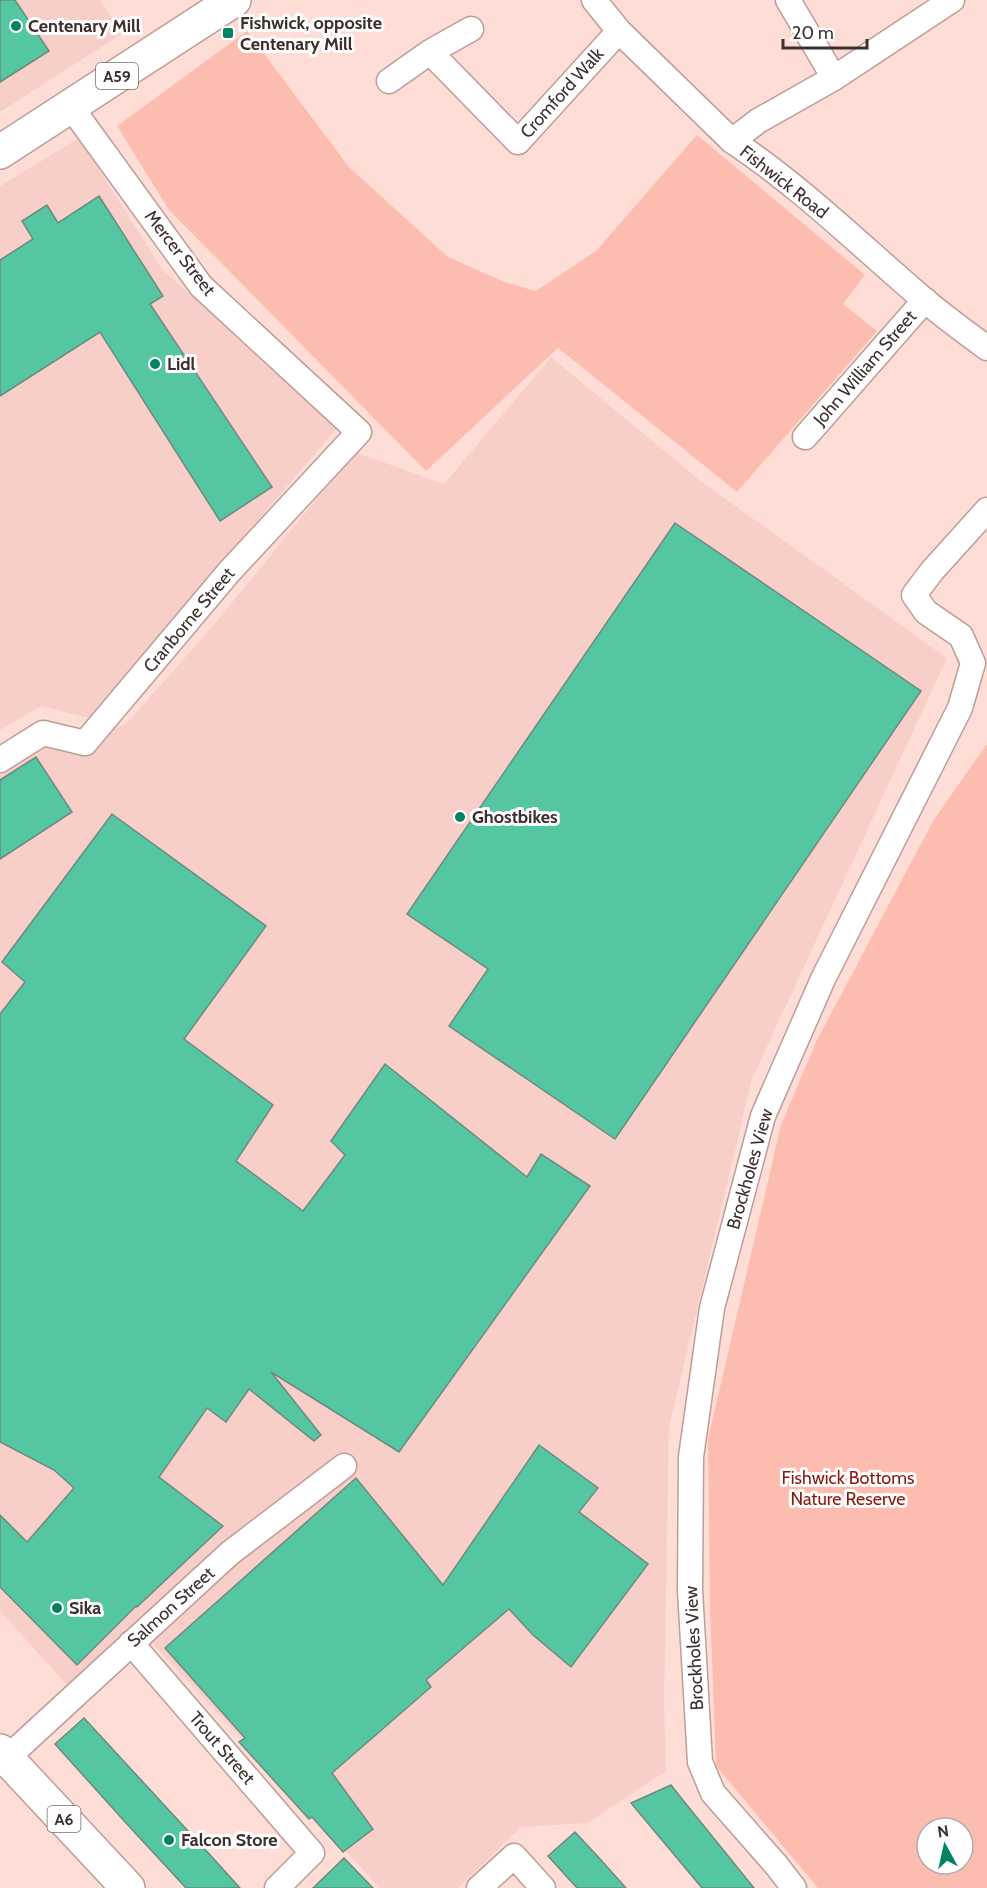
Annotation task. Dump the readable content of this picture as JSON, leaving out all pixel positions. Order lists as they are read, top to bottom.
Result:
{
  "streets": {
    "highway": ["A59", "A6"],
    "street": [
      "Cromford Walk",
      "Fishwick Road",
      "Mercer Street",
      "John William Street",
      "Cranborne Street",
      "Brockholes View",
      "Salmon Street",
      "Trout Street"
    ]
  },
  "crossings": [
    ["A59", "Mercer Street"],
    ["Cromford Walk", "Fishwick Road"],
    ["Fishwick Road", "John William Street"],
    ["Mercer Street", "Cranborne Street"],
    ["Salmon Street", "Trout Street"],
    ["Salmon Street", "A6"]
  ],
  "parks": ["Fishwick Bottoms Nature Reserve"],
  "places": {
    "other": [
      "Centenary Mill",
      "Lidl",
      "Ghostbikes",
      "Sika",
      "Falcon Store"
    ],
    "transit": ["Fishwick, opposite Centenary Mill"]
  },
  "scale_bar": "20 m",
  "north": "top"
}
